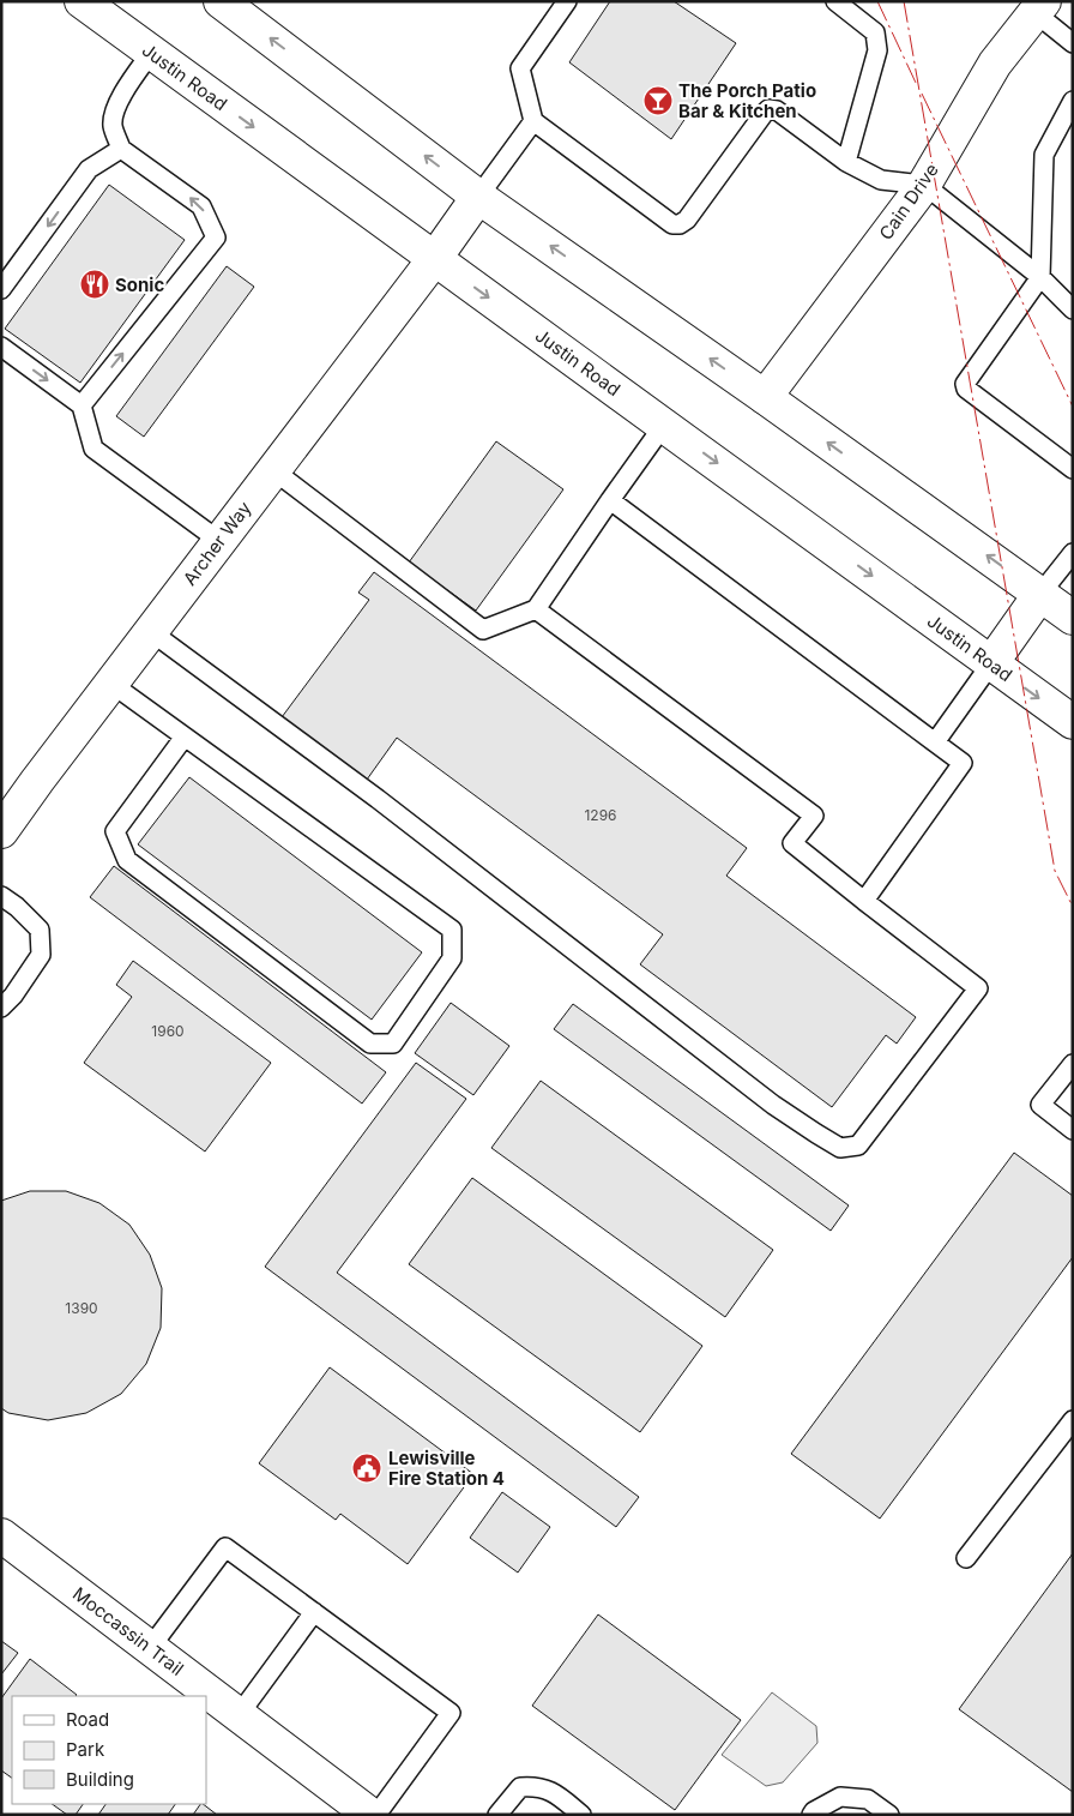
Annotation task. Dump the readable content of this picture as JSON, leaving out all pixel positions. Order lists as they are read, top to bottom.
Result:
{
  "streets": {
    "main road": [
      "Justin Road",
      "Cain Drive",
      "Archer Way",
      "Moccassin Trail"
    ]
  },
  "crossings": [
    ["Justin Road", "Archer Way"]
  ],
  "places": {
    "bar": ["The Porch Patio Bar & Kitchen"],
    "restaurant": ["Sonic"],
    "public building": ["Lewisville Fire Station 4"]
  },
  "house_numbers": ["1296", "1960", "1390"],
  "legend": ["Road", "Park", "Building"]
}
